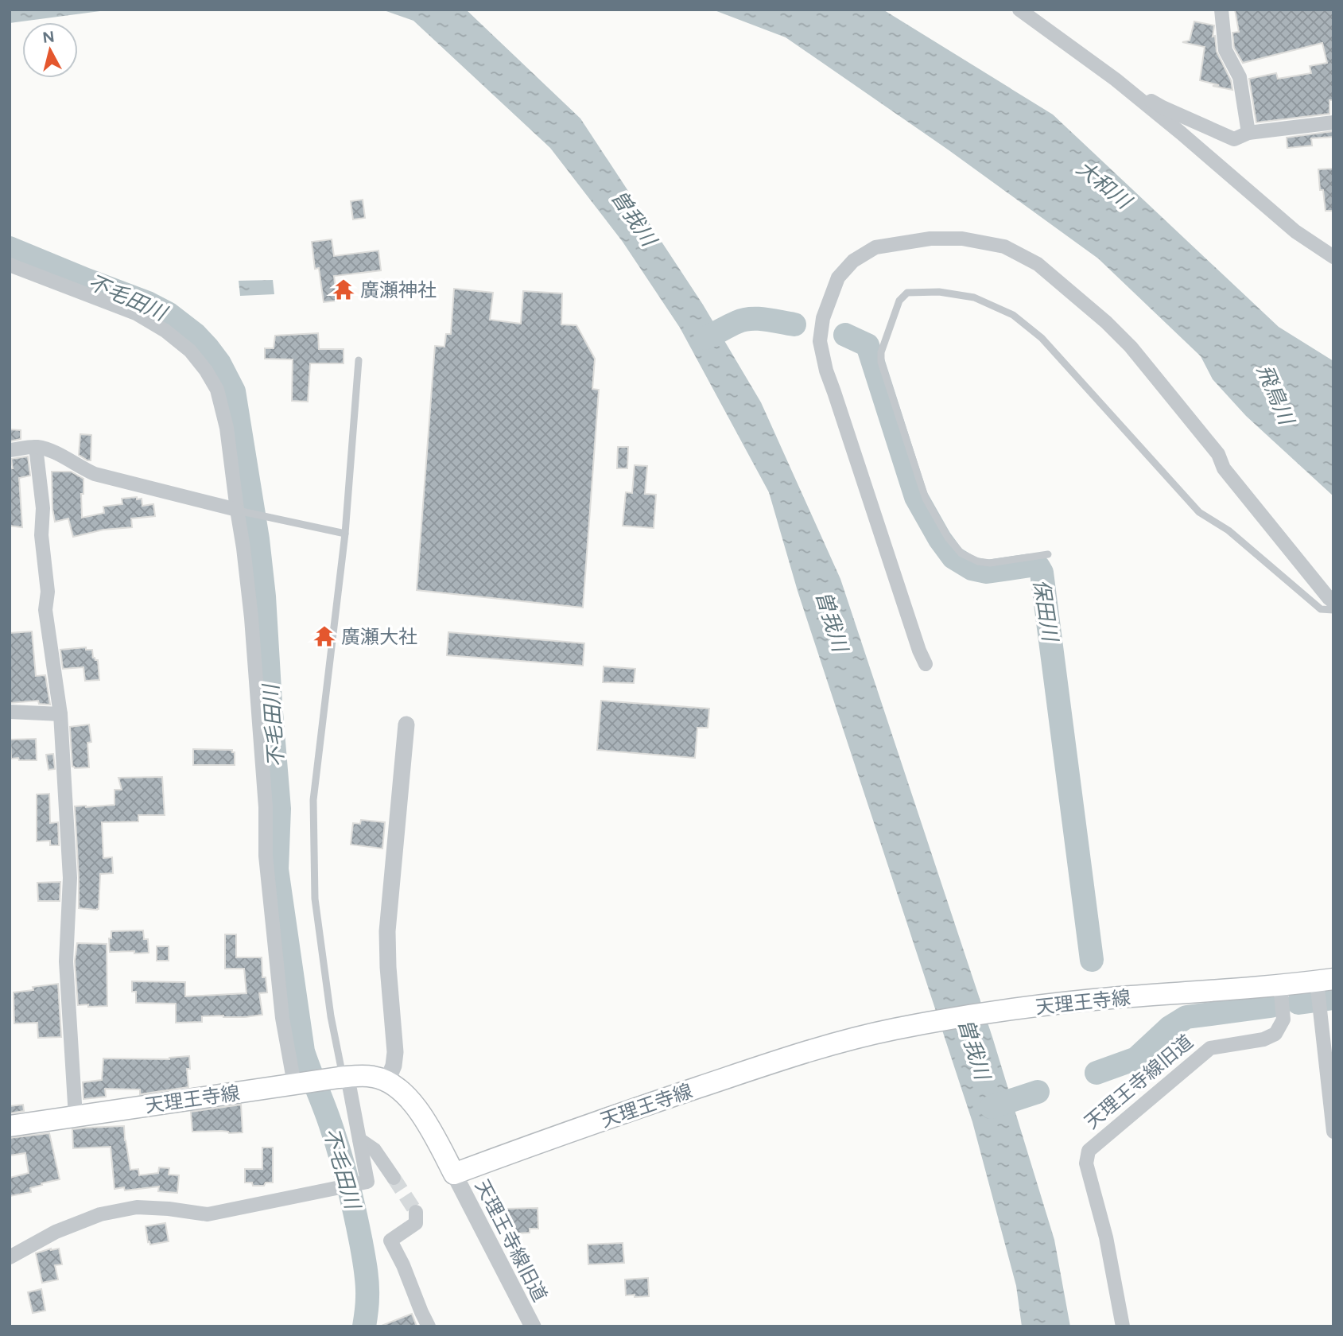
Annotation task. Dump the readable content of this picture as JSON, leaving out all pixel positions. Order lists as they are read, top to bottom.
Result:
{
  "streets": {
    "main road": ["天理王寺線"],
    "street": ["天理王寺線旧道"]
  },
  "crossings": [
    ["天理王寺線", "天理王寺線旧道"]
  ],
  "water": [
    "大和川",
    "曽我川",
    "不毛田川",
    "飛鳥川",
    "保田川"
  ],
  "places": {
    "temple": ["廣瀬神社", "廣瀬大社"]
  },
  "north": "top"
}
